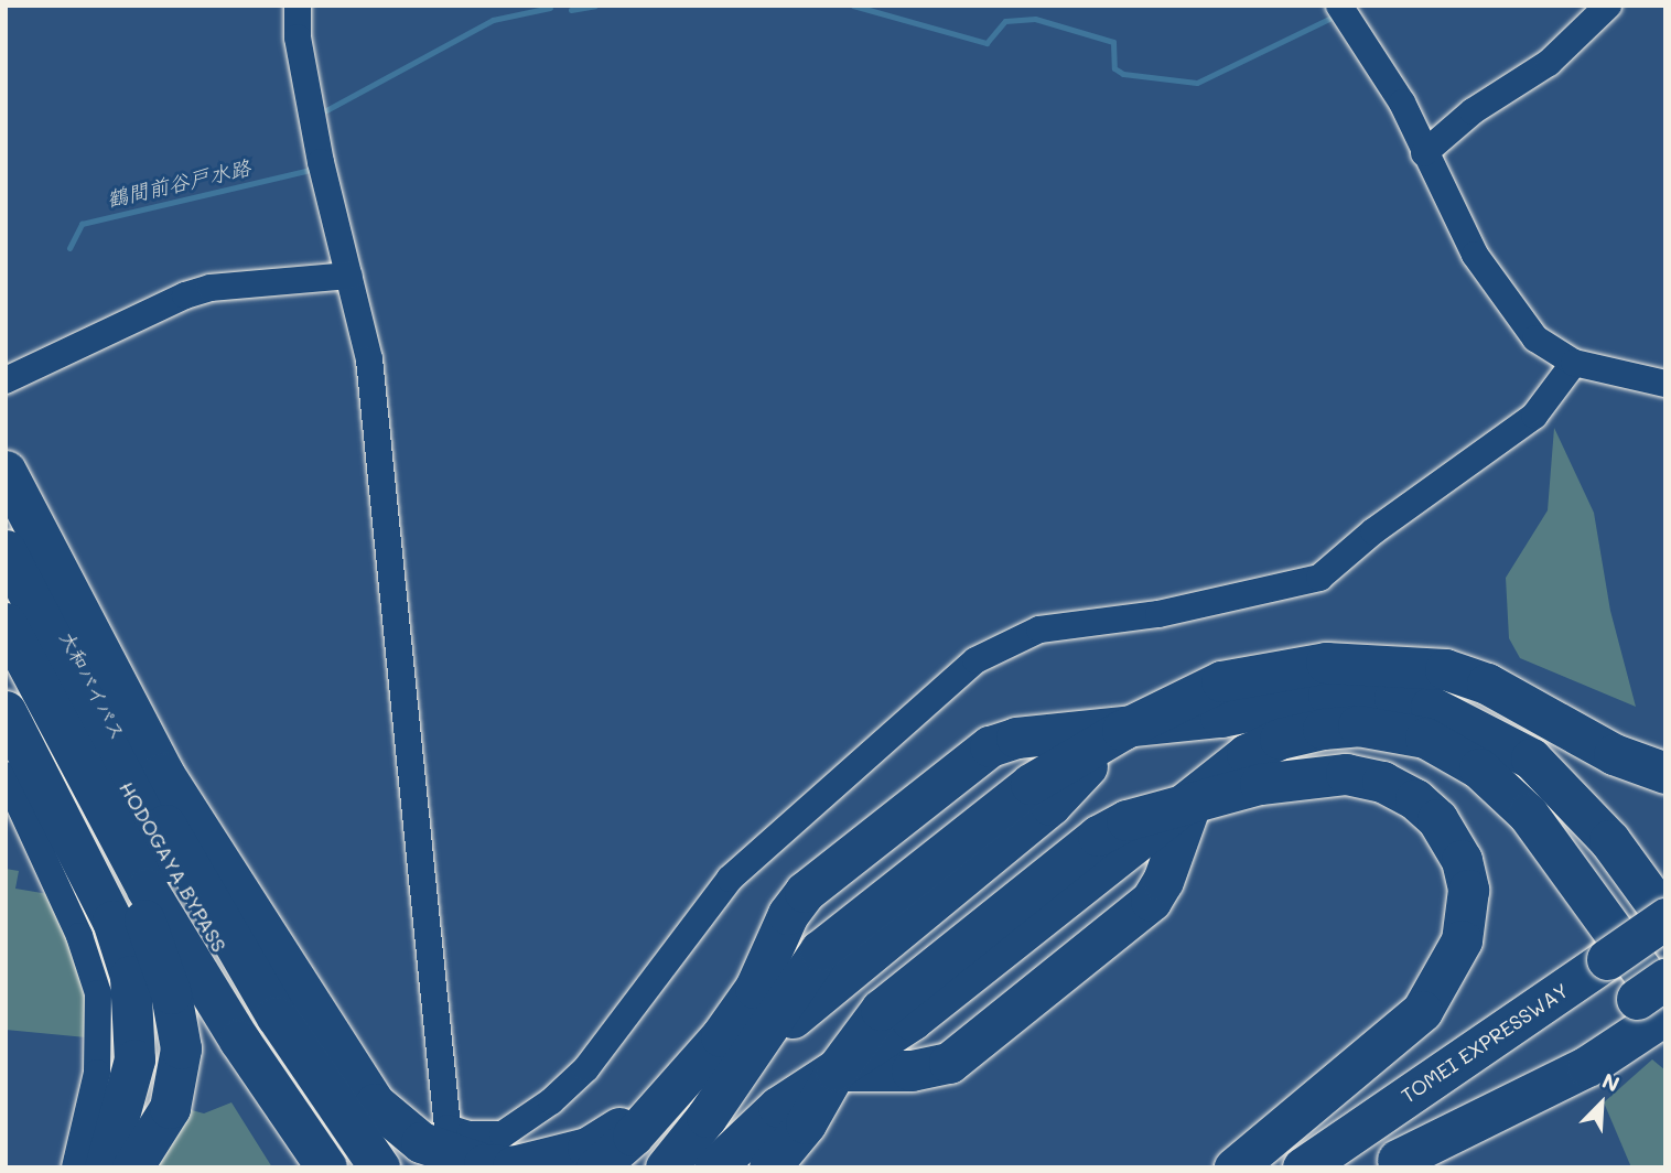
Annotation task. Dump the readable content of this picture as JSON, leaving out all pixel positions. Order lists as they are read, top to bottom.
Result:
{
  "streets": {
    "highway": ["大和バイパス", "HODOGAYA BYPASS", "TOMEI EXPRESSWAY"]
  },
  "water": ["鶴間前谷戸水路"],
  "north": "top right"
}
